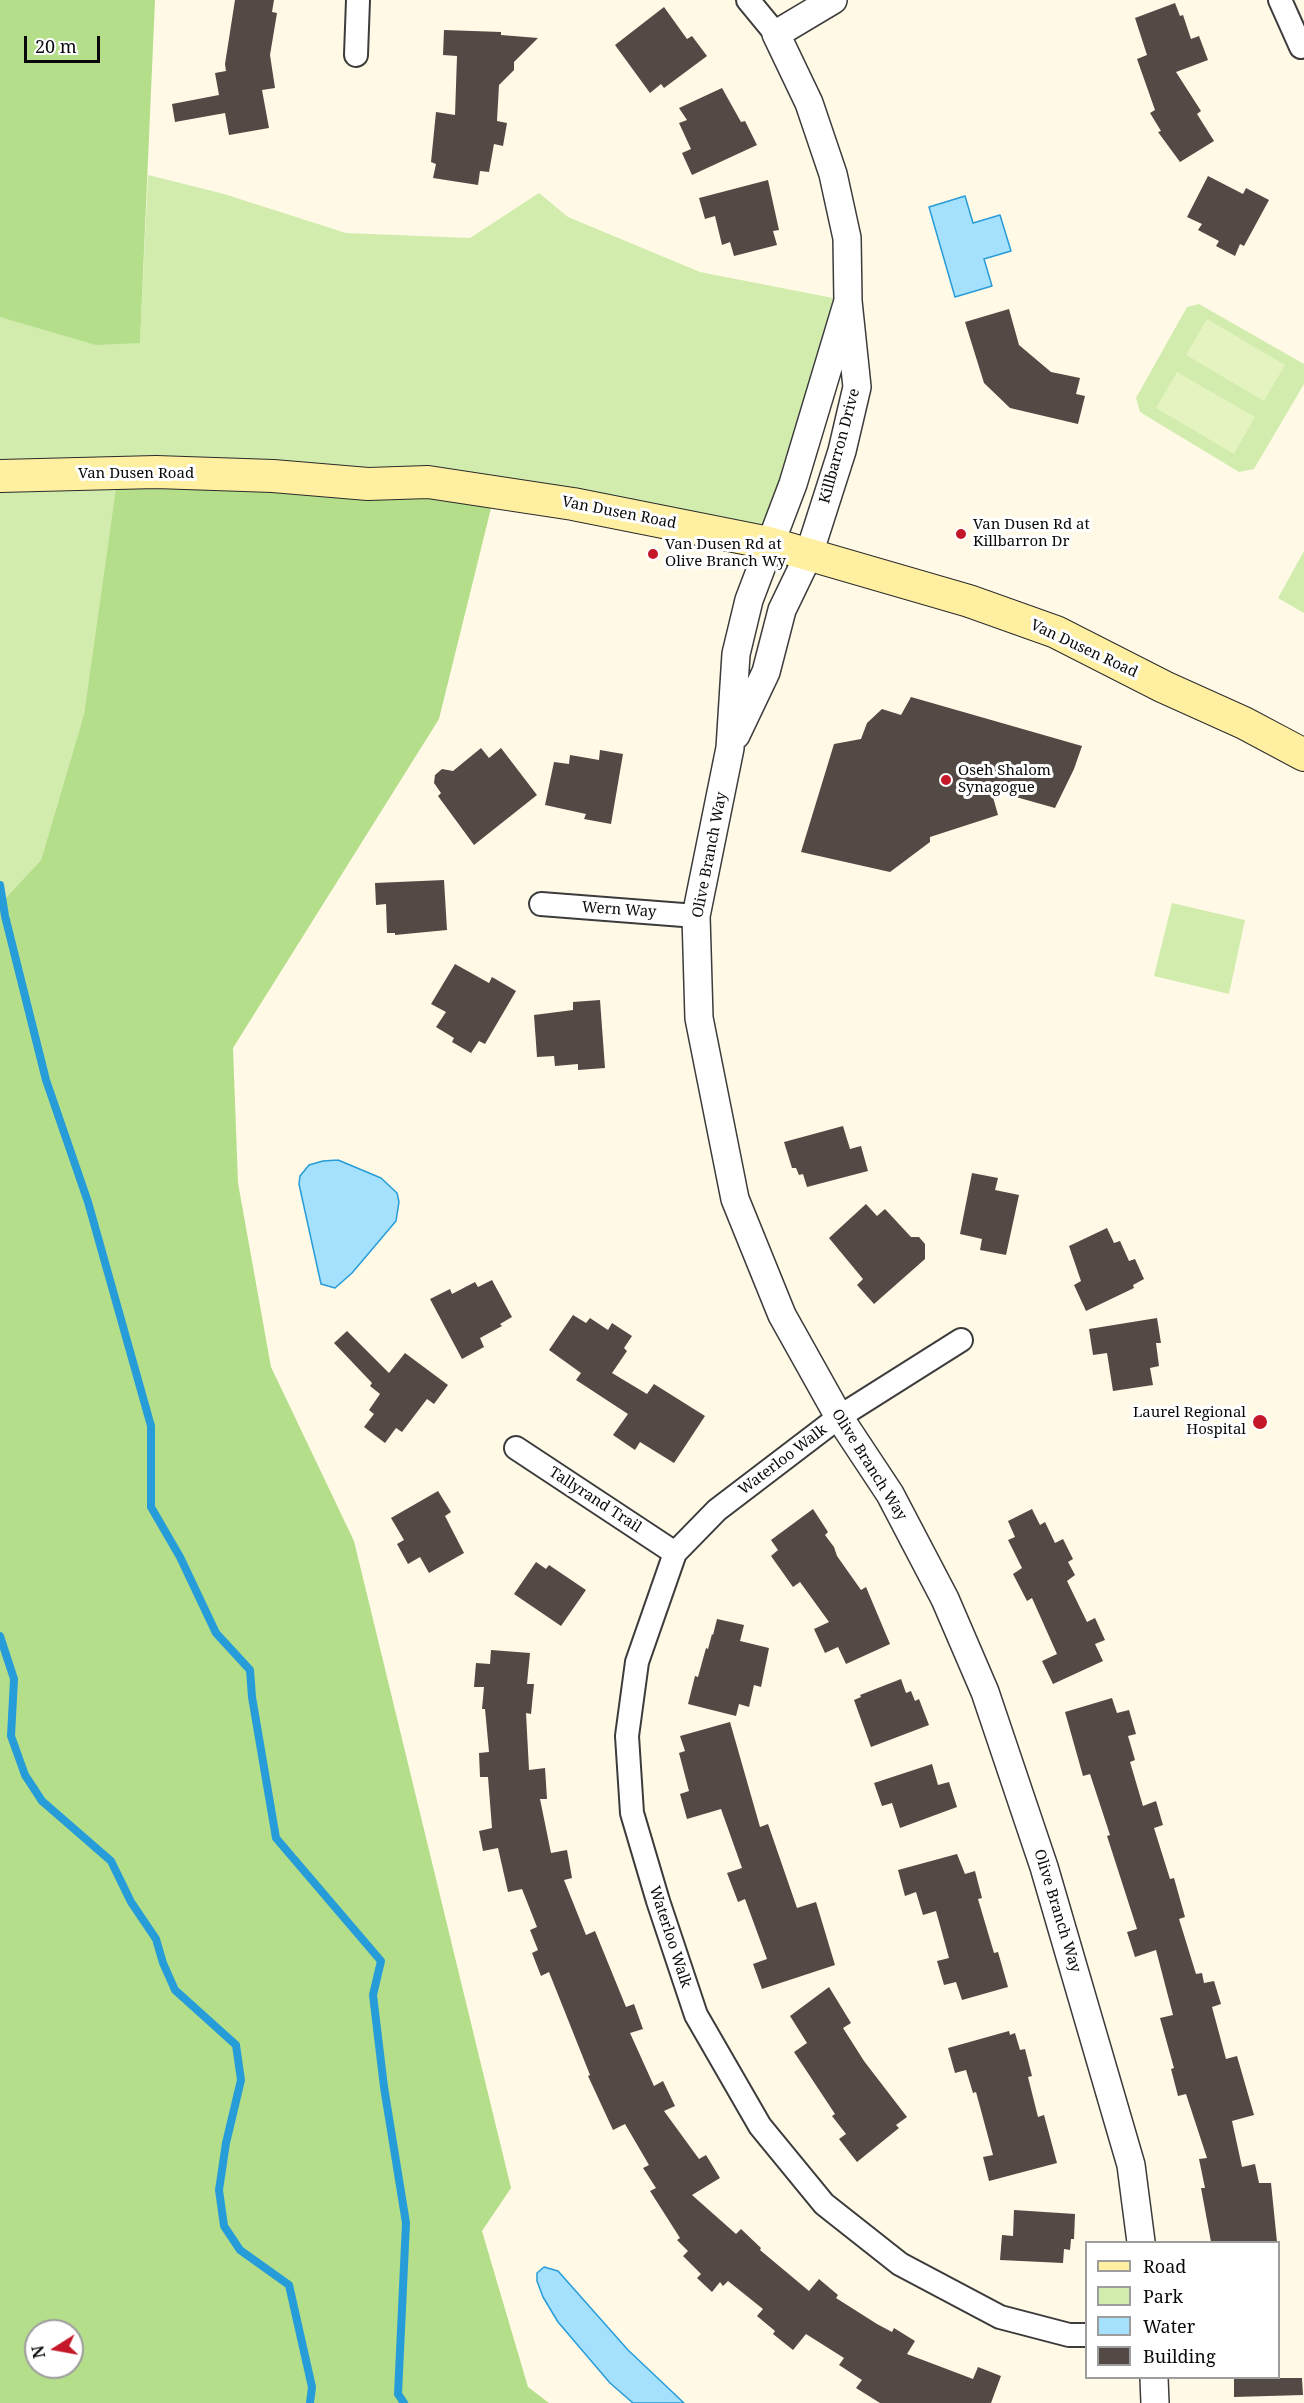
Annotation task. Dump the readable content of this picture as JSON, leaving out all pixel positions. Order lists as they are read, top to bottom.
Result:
{
  "streets": {
    "main road": ["Van Dusen Road"],
    "street": [
      "Killbarron Drive",
      "Olive Branch Way",
      "Wern Way",
      "Waterloo Walk",
      "Tallyrand Trail"
    ]
  },
  "crossings": [
    ["Killbarron Drive", "Van Dusen Road"],
    ["Killbarron Drive", "Olive Branch Way"],
    ["Van Dusen Road", "Olive Branch Way"],
    ["Olive Branch Way", "Wern Way"],
    ["Olive Branch Way", "Waterloo Walk"],
    ["Waterloo Walk", "Tallyrand Trail"]
  ],
  "places": [
    "Van Dusen Rd at Killbarron Dr",
    "Van Dusen Rd at Olive Branch Wy",
    "Oseh Shalom Synagogue",
    "Laurel Regional Hospital"
  ],
  "legend": [
    "Road",
    "Park",
    "Water",
    "Building"
  ],
  "scale_bar": "20 m",
  "north": "left"
}
